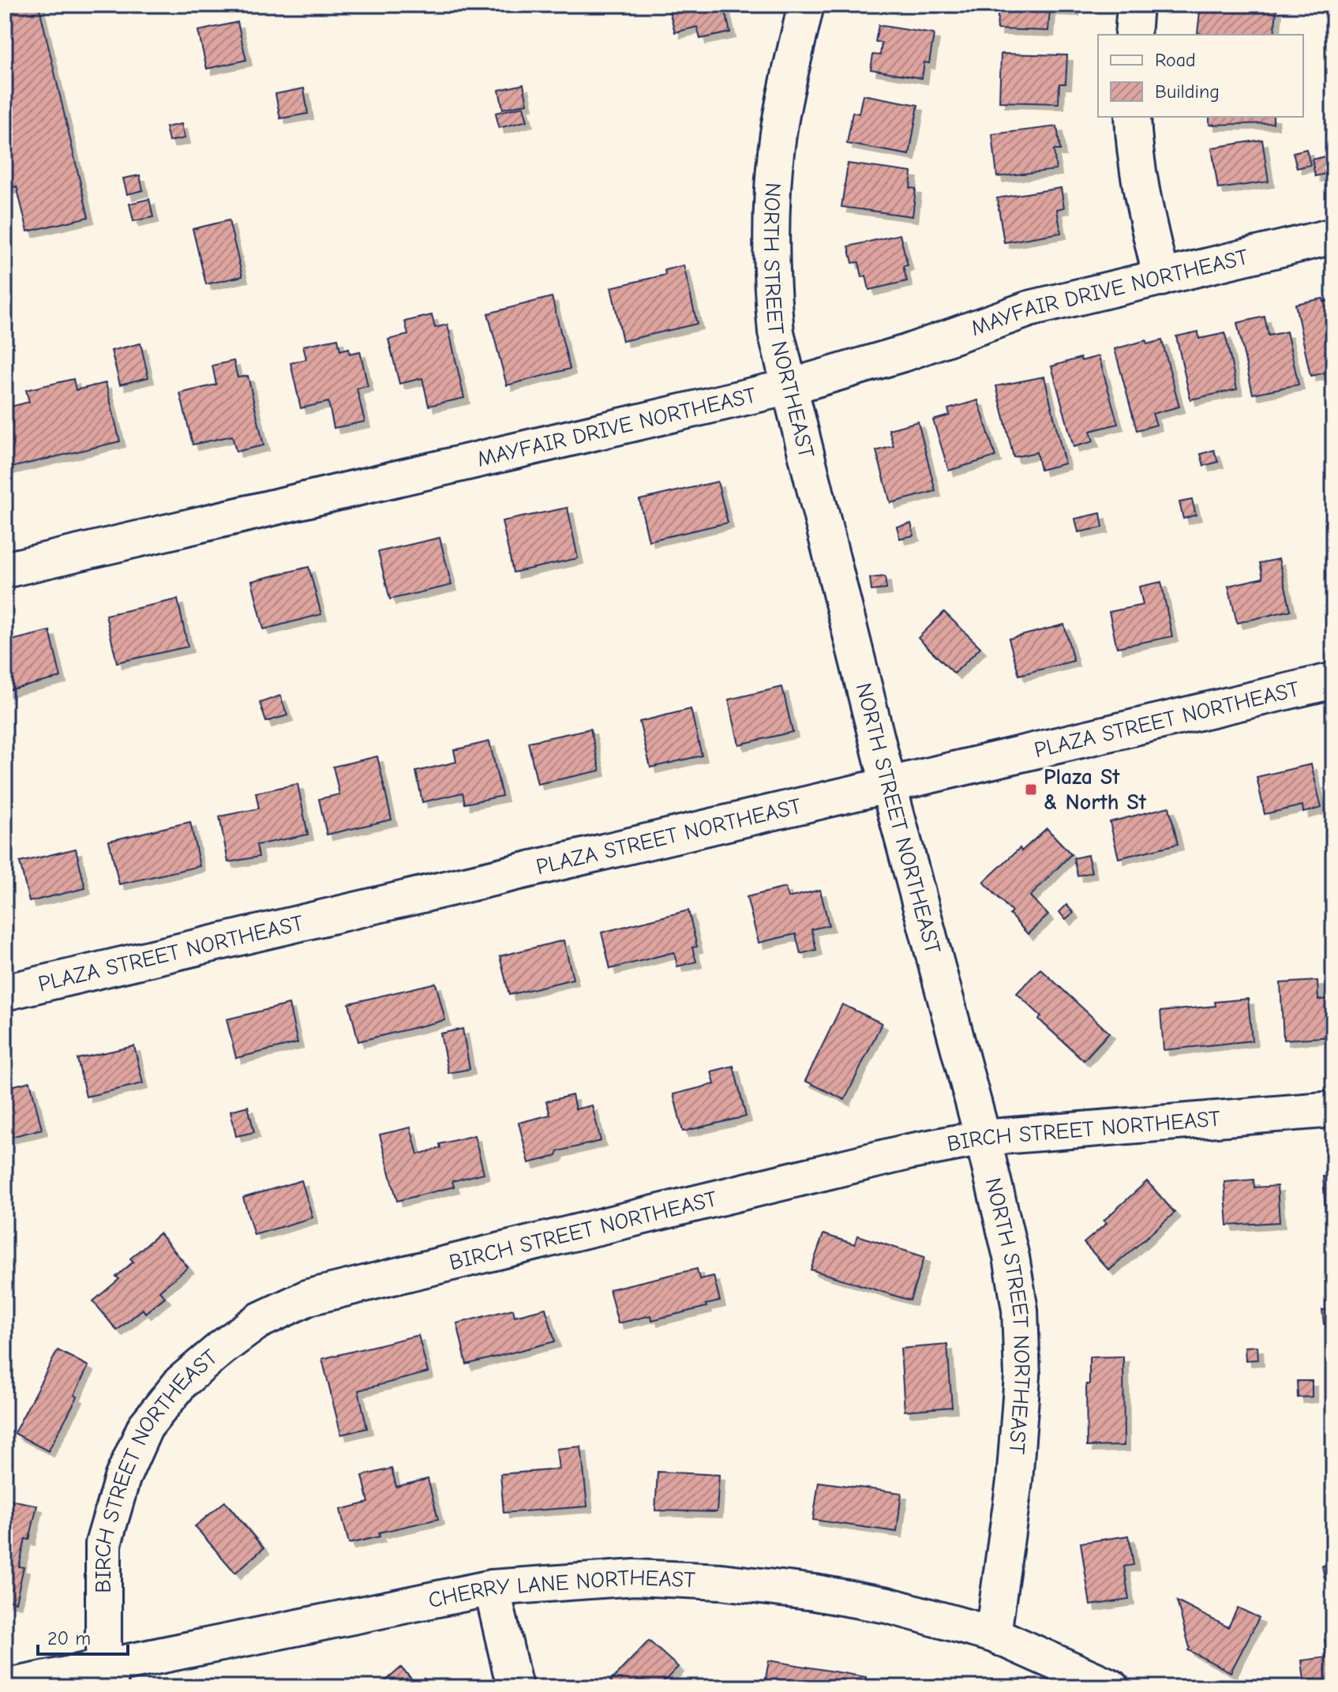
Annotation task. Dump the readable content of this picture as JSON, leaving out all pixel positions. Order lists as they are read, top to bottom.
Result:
{
  "streets": {
    "street": [
      "MAYFAIR DRIVE NORTHEAST",
      "NORTH STREET NORTHEAST",
      "PLAZA STREET NORTHEAST",
      "BIRCH STREET NORTHEAST",
      "CHERRY LANE NORTHEAST"
    ]
  },
  "crossings": [
    ["MAYFAIR DRIVE NORTHEAST", "NORTH STREET NORTHEAST"],
    ["NORTH STREET NORTHEAST", "PLAZA STREET NORTHEAST"],
    ["NORTH STREET NORTHEAST", "BIRCH STREET NORTHEAST"],
    ["NORTH STREET NORTHEAST", "CHERRY LANE NORTHEAST"],
    ["BIRCH STREET NORTHEAST", "CHERRY LANE NORTHEAST"]
  ],
  "places": {
    "transit": ["Plaza St & North St"]
  },
  "legend": ["Road", "Building"],
  "scale_bar": "20 m"
}
